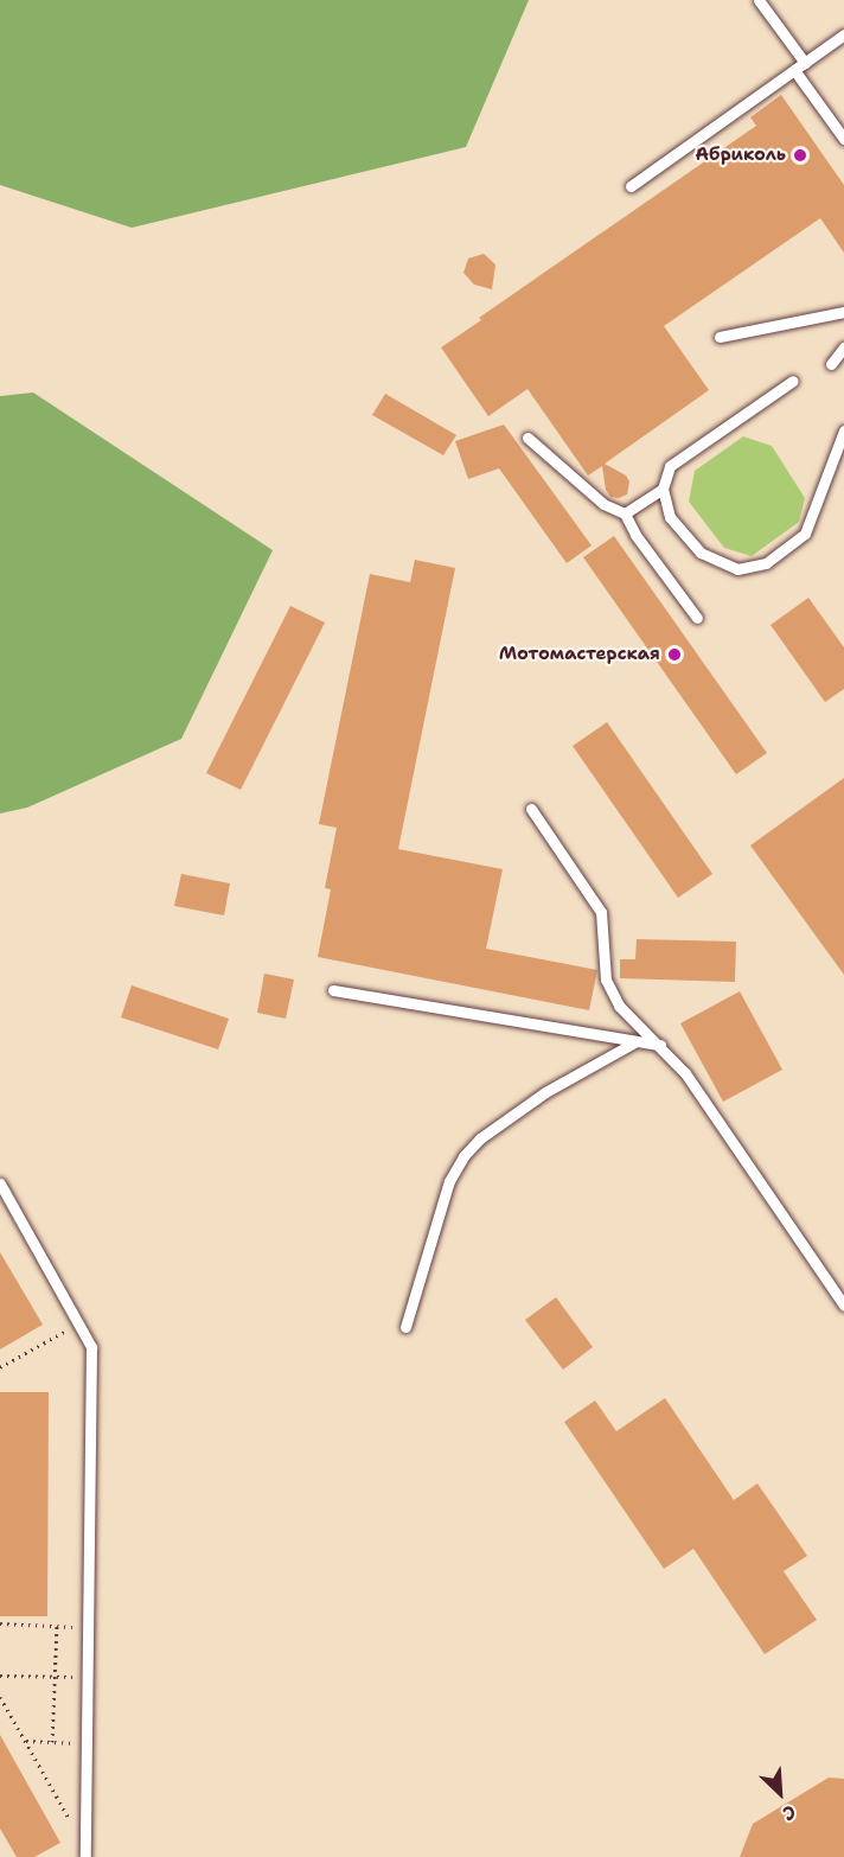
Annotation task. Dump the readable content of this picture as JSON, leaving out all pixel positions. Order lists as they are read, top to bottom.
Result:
{
  "places": ["Абриколь", "Мотомастерская"],
  "north": "bottom right"
}
